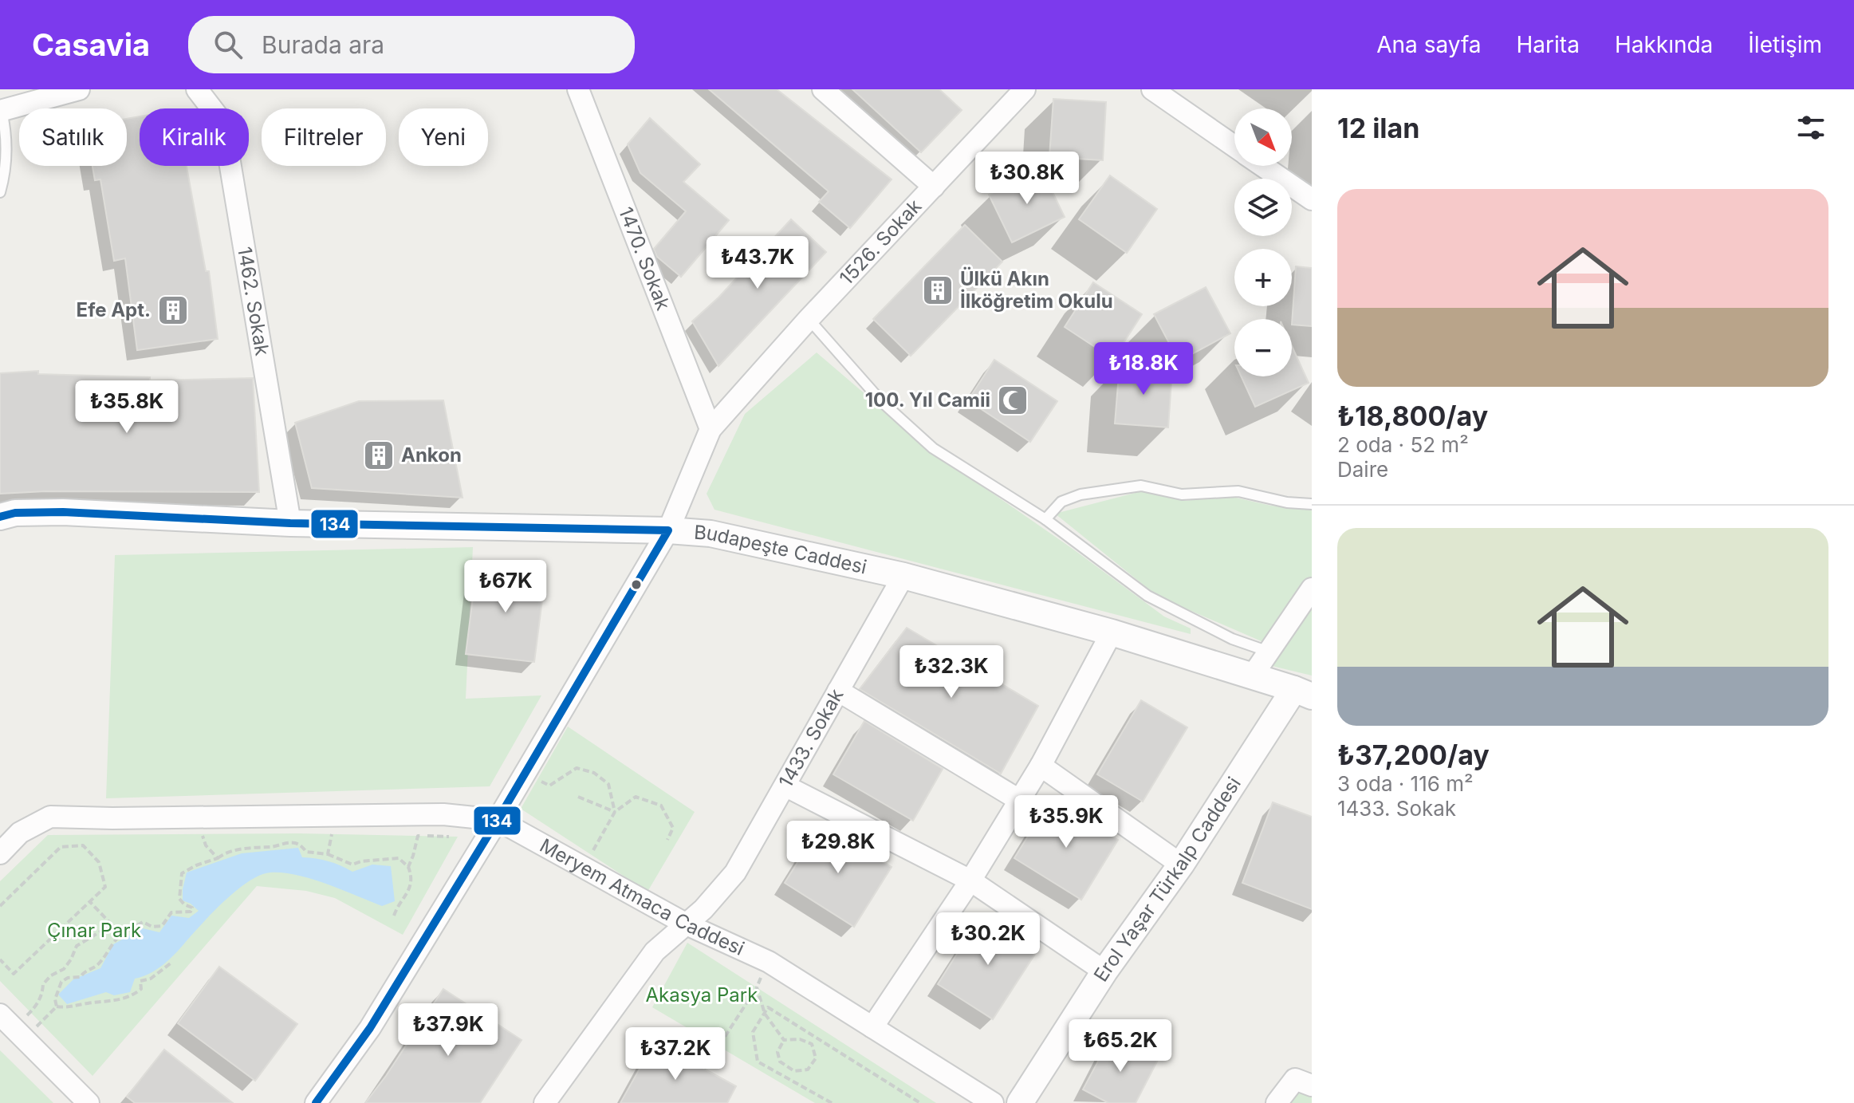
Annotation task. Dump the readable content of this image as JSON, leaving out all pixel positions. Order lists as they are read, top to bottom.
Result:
{
  "streets": {
    "street": [
      "1526. Sokak",
      "1470. Sokak",
      "1462. Sokak",
      "Budapeşte Caddesi",
      "1433. Sokak",
      "Erol Yaşar Türkalp Caddesi",
      "Meryem Atmaca Caddesi"
    ]
  },
  "crossings": [
    ["1526. Sokak", "1470. Sokak"],
    ["1526. Sokak", "Budapeşte Caddesi"],
    ["1526. Sokak", "Meryem Atmaca Caddesi"],
    ["1462. Sokak", "Budapeşte Caddesi"],
    ["Budapeşte Caddesi", "1433. Sokak"],
    ["Budapeşte Caddesi", "Erol Yaşar Türkalp Caddesi"],
    ["1433. Sokak", "Meryem Atmaca Caddesi"]
  ],
  "parks": ["Çınar Park", "Akasya Park"],
  "places": {
    "building": ["Ülkü Akın İlköğretim Okulu", "Efe Apt.", "Ankon"],
    "mosque": ["100. Yıl Camii"]
  },
  "lines": ["transit line 134"],
  "north": "bottom right",
  "page": {
    "header": "Casavia",
    "search": "Burada ara",
    "nav": [
      "Ana sayfa",
      "Harita",
      "Hakkında",
      "İletişim"
    ],
    "heading": "12 ilan",
    "map_buttons": ["+", "−"],
    "chip": [
      "Satılık",
      "Kiralık",
      "Filtreler",
      "Yeni"
    ],
    "price": [
      "₺30.8K",
      "₺43.7K",
      "₺18.8K",
      "₺35.8K",
      "₺67K",
      "₺32.3K",
      "₺35.9K",
      "₺29.8K",
      "₺30.2K",
      "₺37.9K",
      "₺65.2K",
      "₺37.2K"
    ],
    "list": [
      {
        "name": "₺18,800/ay",
        "note": "2 oda · 52 m² · Daire"
      },
      {
        "name": "₺37,200/ay",
        "note": "3 oda · 116 m² · 1433. Sokak"
      }
    ]
  }
}
